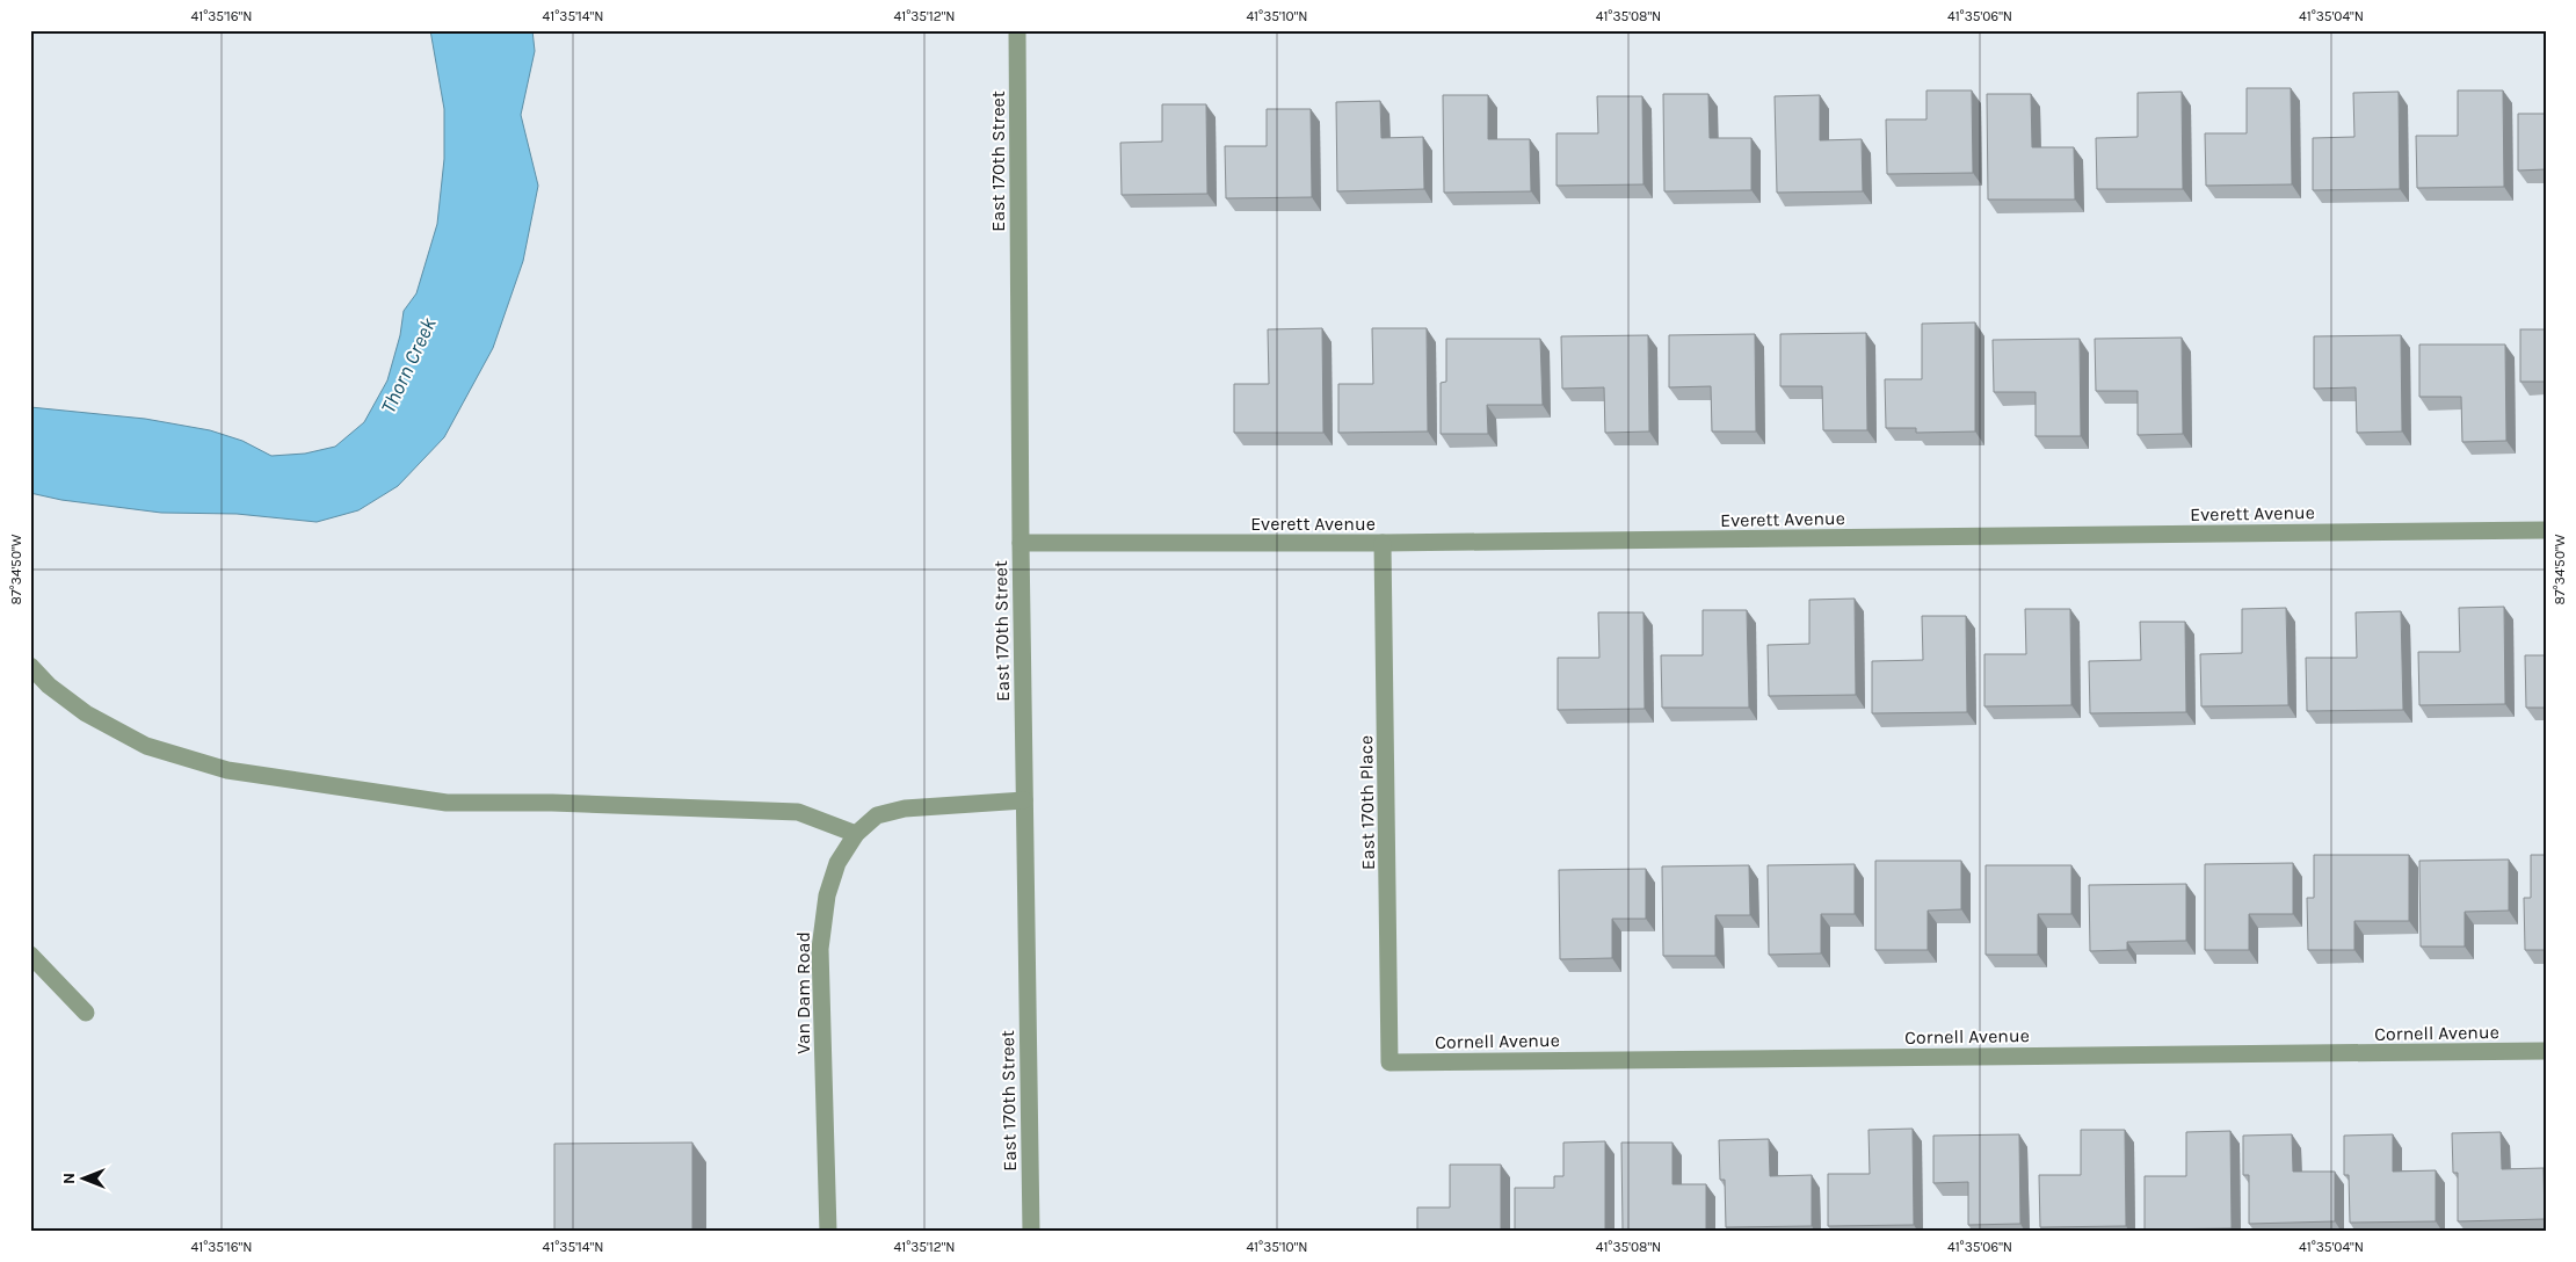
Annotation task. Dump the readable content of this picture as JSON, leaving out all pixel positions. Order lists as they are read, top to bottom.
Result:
{
  "streets": {
    "street": [
      "East 170th Street",
      "Everett Avenue",
      "East 170th Place",
      "Van Dam Road",
      "Cornell Avenue"
    ]
  },
  "crossings": [
    ["East 170th Street", "Everett Avenue"],
    ["East 170th Street", "Van Dam Road"],
    ["Everett Avenue", "East 170th Place"],
    ["East 170th Place", "Cornell Avenue"]
  ],
  "water": ["Thorn Creek"],
  "north": "left",
  "coordinates": [
    "41°35'16\"N",
    "41°35'14\"N",
    "41°35'12\"N",
    "41°35'10\"N",
    "41°35'08\"N",
    "41°35'06\"N",
    "41°35'04\"N",
    "87°34'50\"W"
  ]
}
